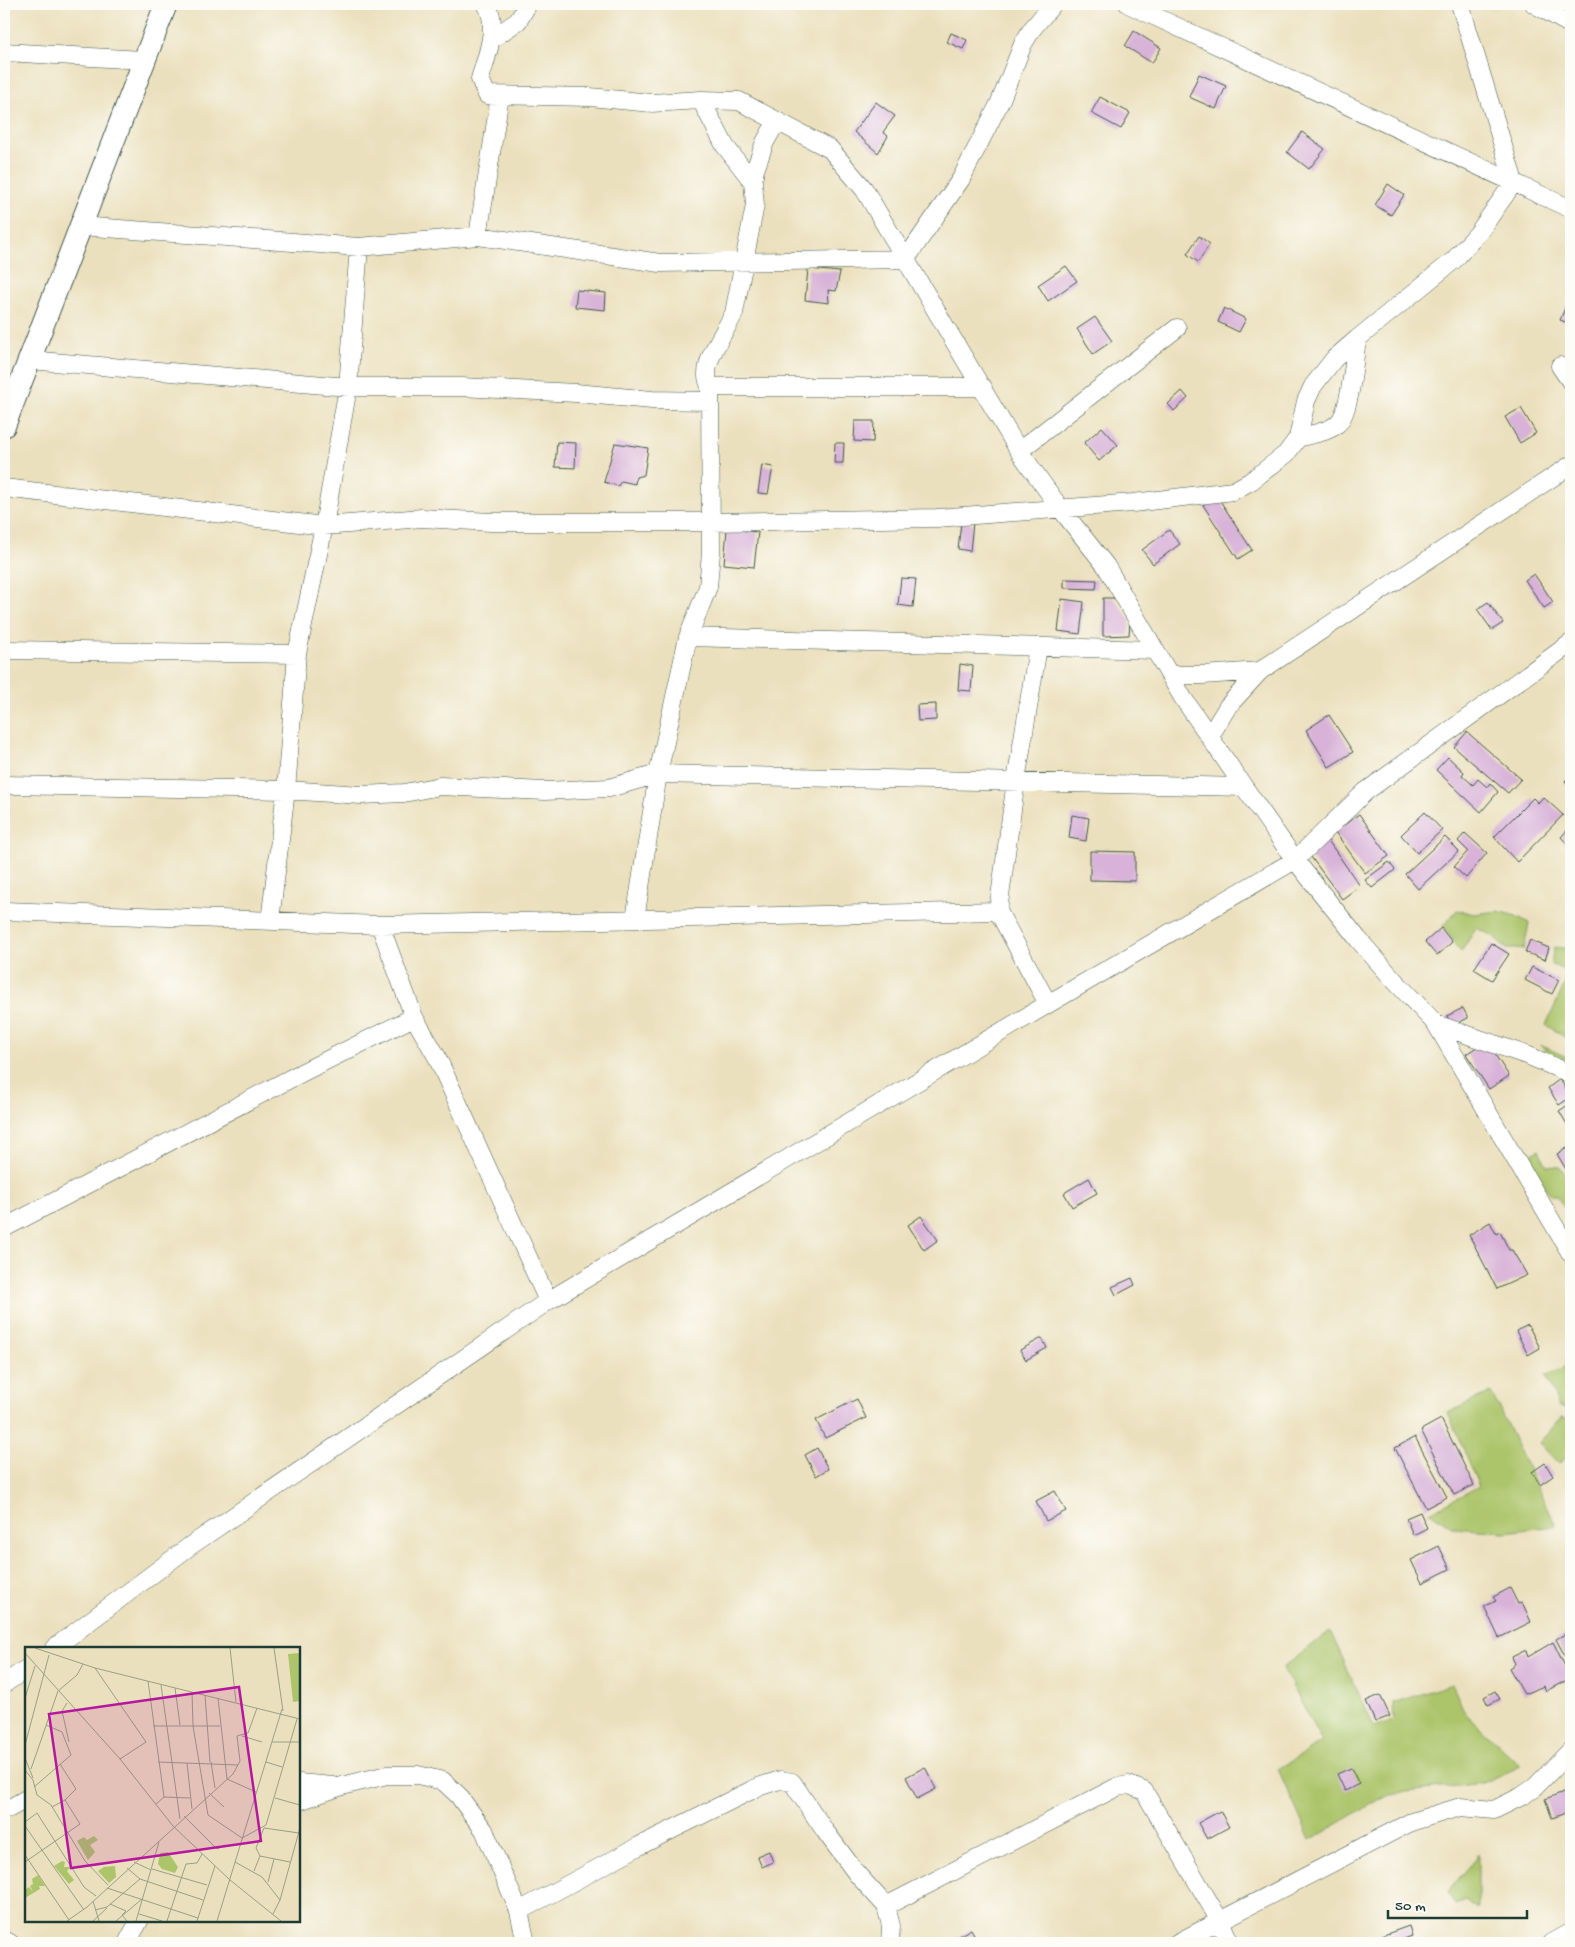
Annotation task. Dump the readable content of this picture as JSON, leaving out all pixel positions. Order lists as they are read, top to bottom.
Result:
{
  "scale_bar": "50 m"
}
